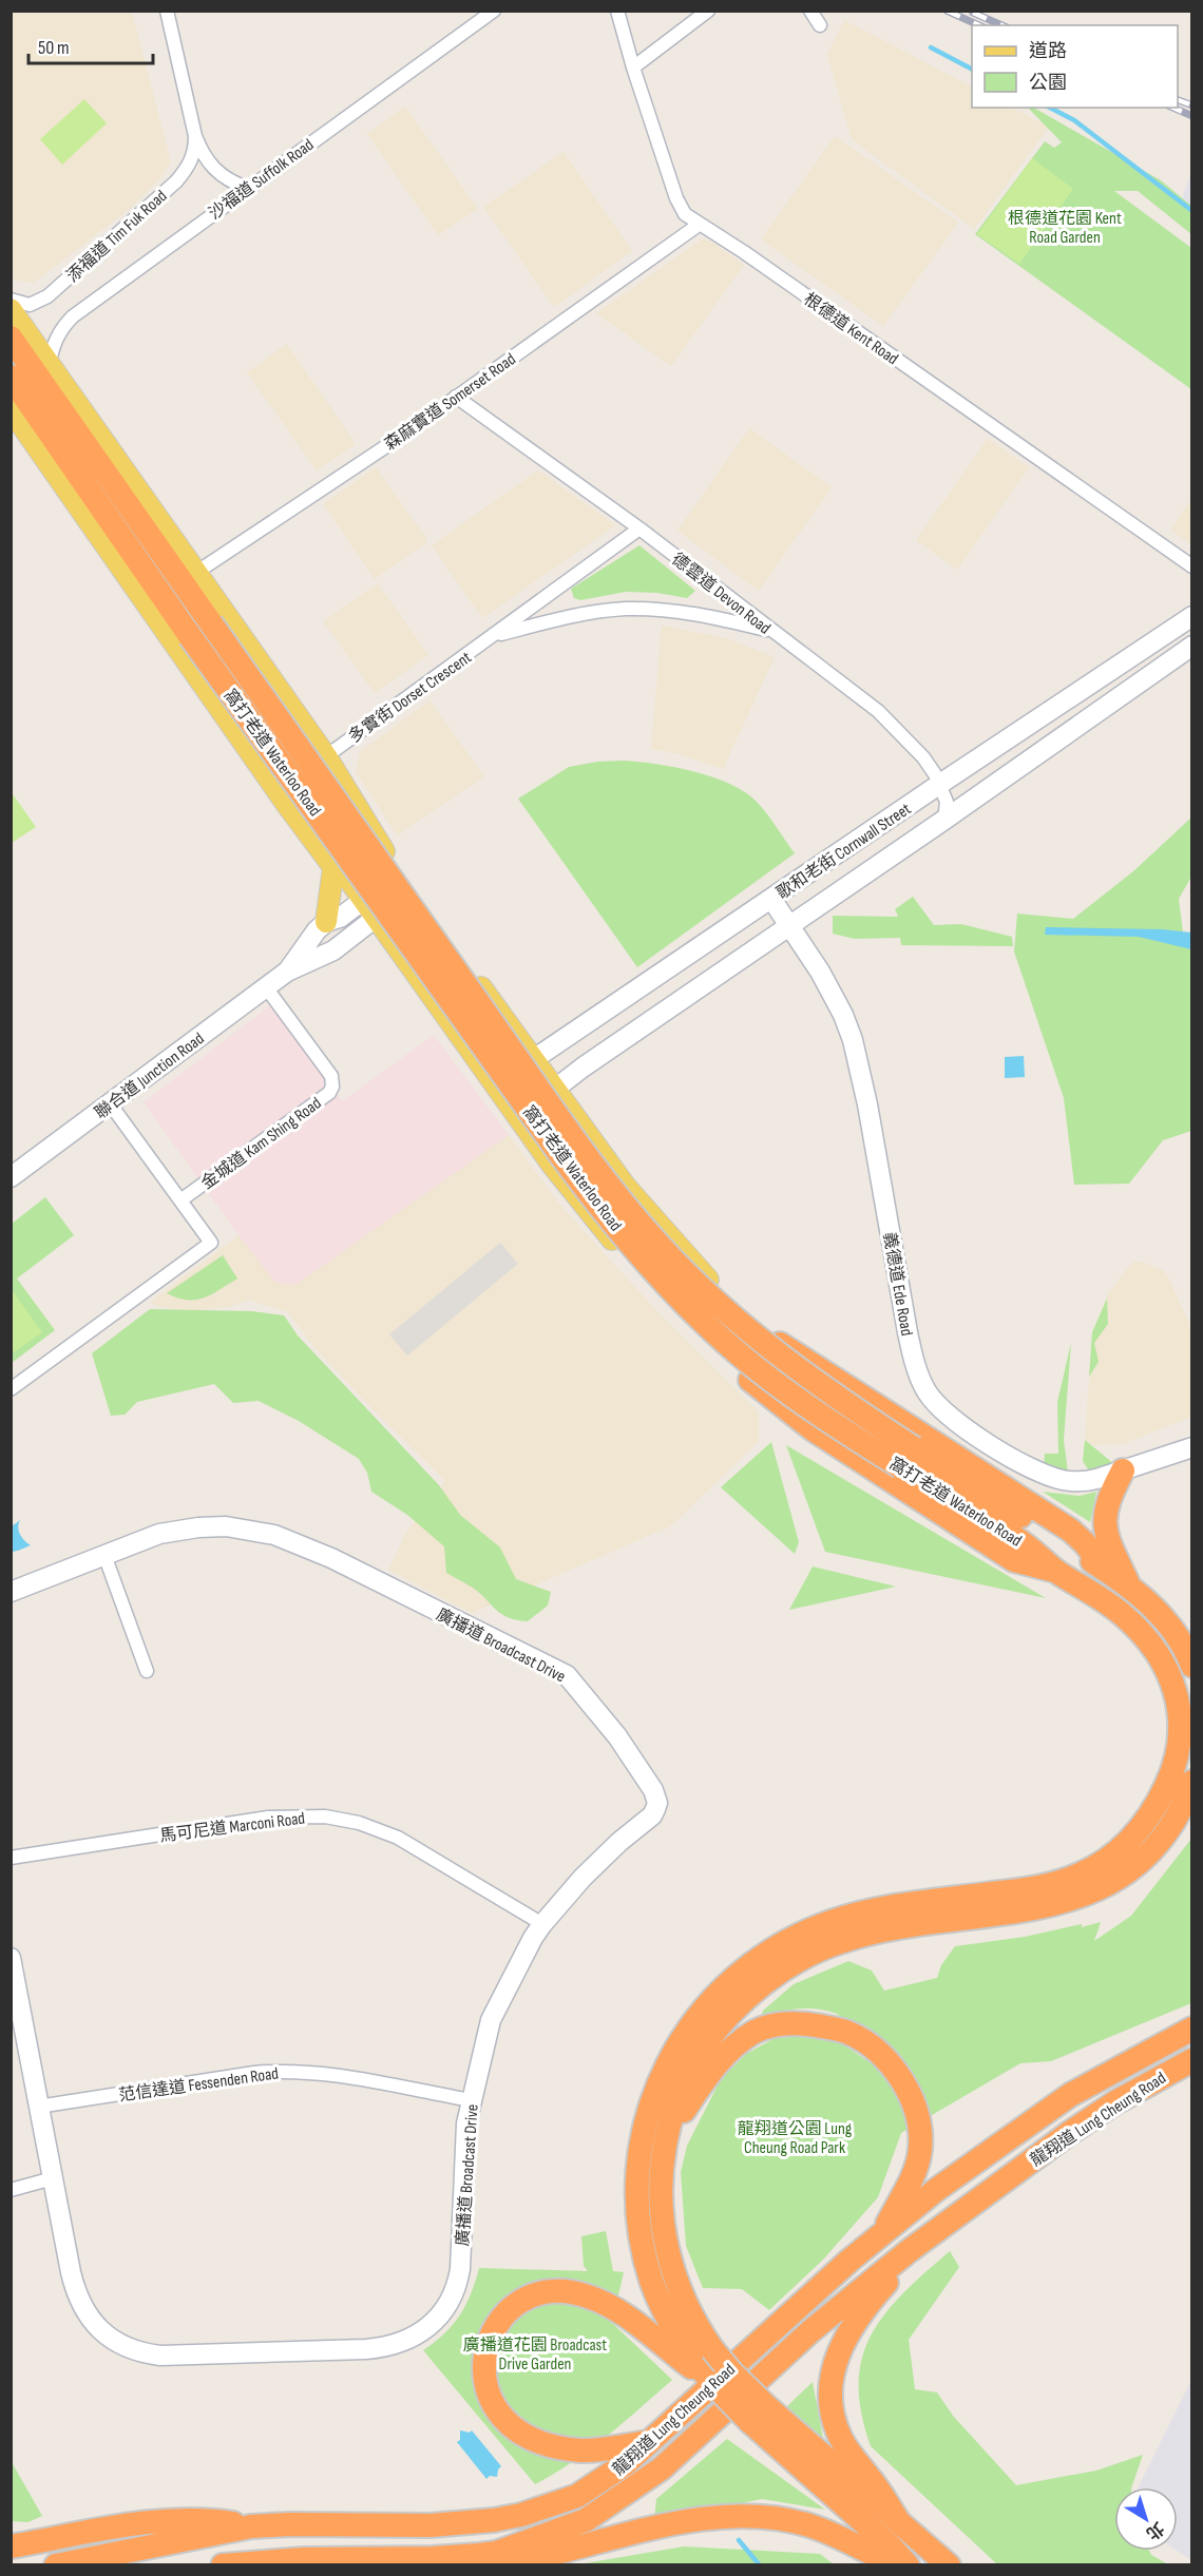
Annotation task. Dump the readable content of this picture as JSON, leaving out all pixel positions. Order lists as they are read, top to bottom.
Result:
{
  "streets": {
    "highway": ["窩打老道 Waterloo Road", "龍翔道 Lung Cheung Road"],
    "street": [
      "沙福道 Suffolk Road",
      "添福道 Tim Fuk Road",
      "根德道 Kent Road",
      "森麻實道 Somerset Road",
      "德雲道 Devon Road",
      "多實街 Dorset Crescent",
      "歌和老街 Cornwall Street",
      "聯合道 Junction Road",
      "金城道 Kam Shing Road",
      "義德道 Ede Road",
      "廣播道 Broadcast Drive",
      "馬可尼道 Marconi Road",
      "范信達道 Fessenden Road"
    ]
  },
  "crossings": [
    ["沙福道 Suffolk Road", "添福道 Tim Fuk Road"],
    ["沙福道 Suffolk Road", "窩打老道 Waterloo Road"],
    ["根德道 Kent Road", "森麻實道 Somerset Road"],
    ["森麻實道 Somerset Road", "德雲道 Devon Road"],
    ["森麻實道 Somerset Road", "窩打老道 Waterloo Road"],
    ["德雲道 Devon Road", "多實街 Dorset Crescent"],
    ["德雲道 Devon Road", "歌和老街 Cornwall Street"],
    ["多實街 Dorset Crescent", "窩打老道 Waterloo Road"],
    ["窩打老道 Waterloo Road", "歌和老街 Cornwall Street"],
    ["窩打老道 Waterloo Road", "聯合道 Junction Road"],
    ["歌和老街 Cornwall Street", "義德道 Ede Road"],
    ["聯合道 Junction Road", "金城道 Kam Shing Road"],
    ["廣播道 Broadcast Drive", "馬可尼道 Marconi Road"],
    ["廣播道 Broadcast Drive", "范信達道 Fessenden Road"]
  ],
  "parks": ["根德道花園 Kent Road Garden", "龍翔道公園 Lung Cheung Road Park", "廣播道花園 Broadcast Drive Garden"],
  "legend": ["道路", "公園"],
  "scale_bar": "50 m",
  "north": "bottom right"
}
